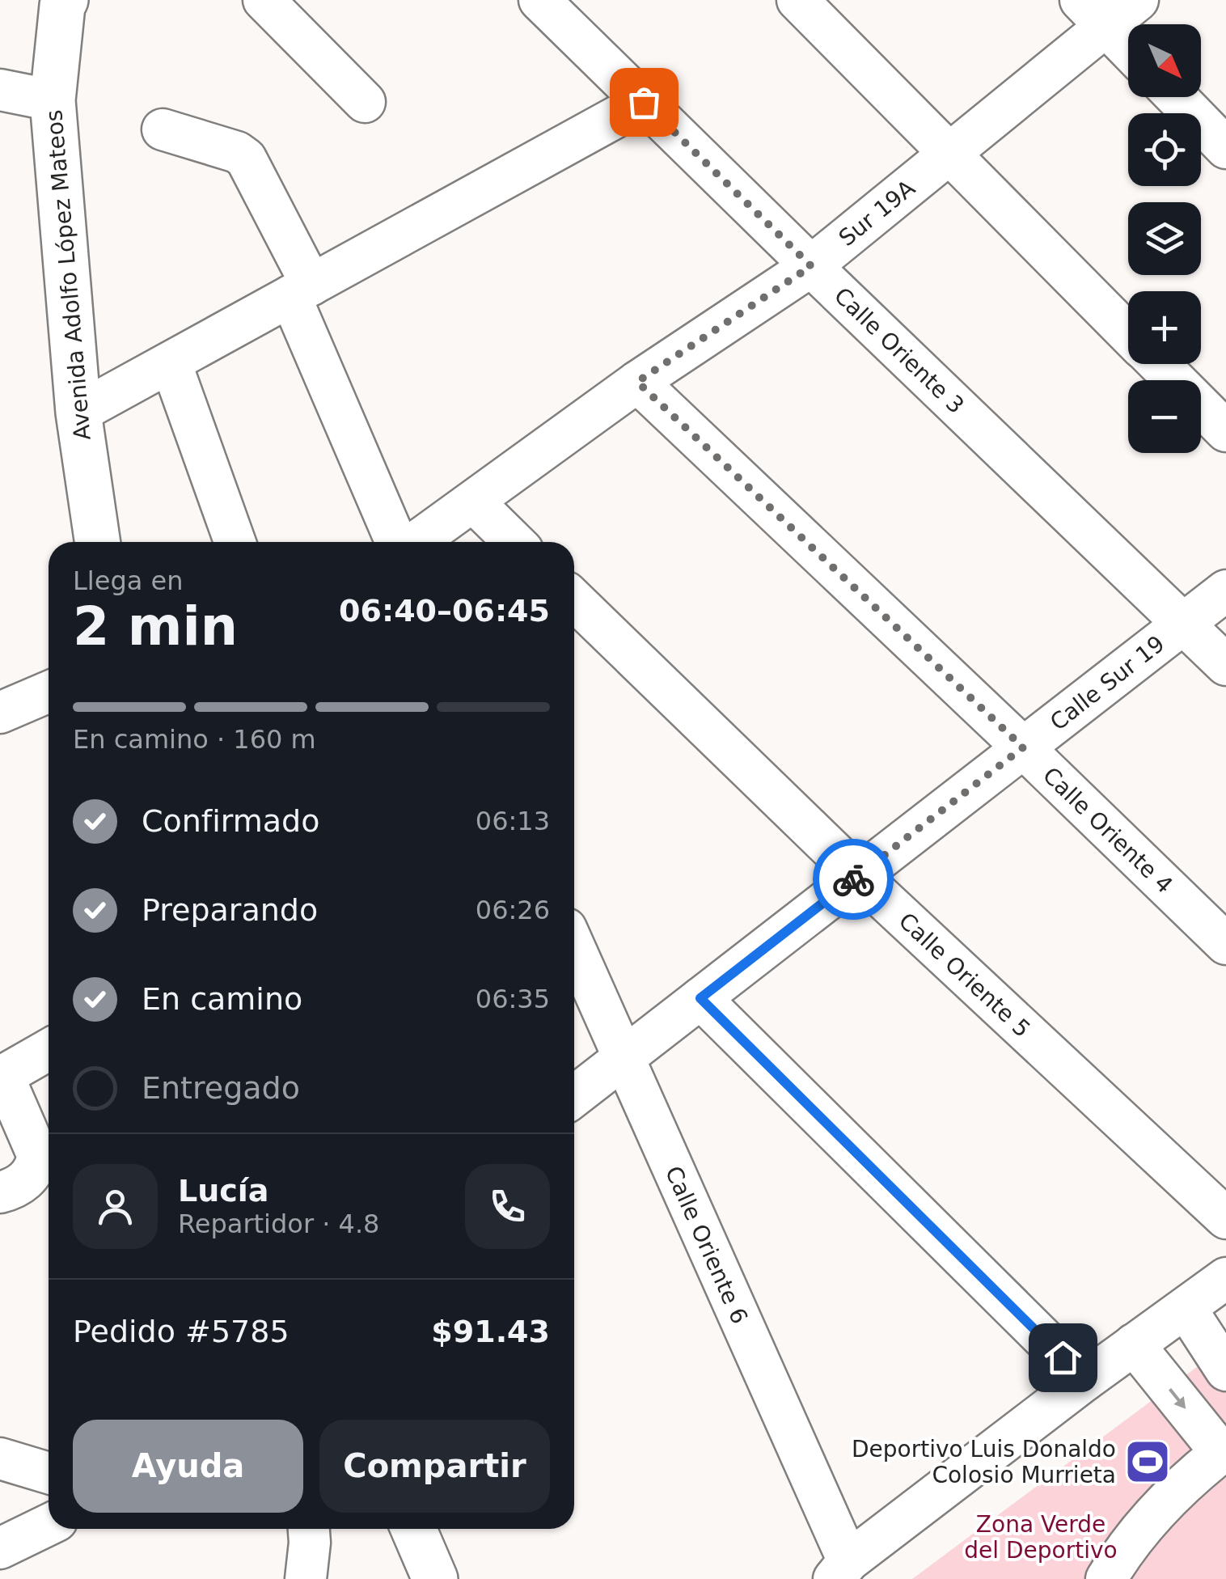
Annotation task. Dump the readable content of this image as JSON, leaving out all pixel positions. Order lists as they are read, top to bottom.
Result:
{
  "streets": {
    "main road": ["Avenida Adolfo López Mateos"],
    "street": [
      "Sur 19A",
      "Calle Oriente 3",
      "Calle Sur 19",
      "Calle Oriente 4",
      "Calle Oriente 5",
      "Calle Oriente 6"
    ]
  },
  "crossings": [
    ["Sur 19A", "Calle Oriente 3"],
    ["Sur 19A", "Calle Oriente 4"],
    ["Calle Oriente 3", "Calle Sur 19"],
    ["Calle Sur 19", "Calle Oriente 4"],
    ["Calle Sur 19", "Calle Oriente 5"],
    ["Calle Sur 19", "Calle Oriente 6"]
  ],
  "parks": ["Zona Verde del Deportivo"],
  "places": {
    "sports": ["Deportivo Luis Donaldo Colosio Murrieta"]
  },
  "north": "bottom right",
  "page": {
    "map_buttons": ["+", "−"],
    "heading": ["2 min", "Llega en", "06:40–06:45"],
    "panel": [
      "Lucía",
      "Repartidor · 4.8",
      "Pedido #5785",
      "$91.43"
    ],
    "bar": "En camino · 160 m",
    "list": [
      ["Confirmado", "06:13"],
      ["Preparando", "06:26"],
      ["En camino", "06:35"],
      "Entregado"
    ],
    "buttons": ["Ayuda", "Compartir"]
  }
}
